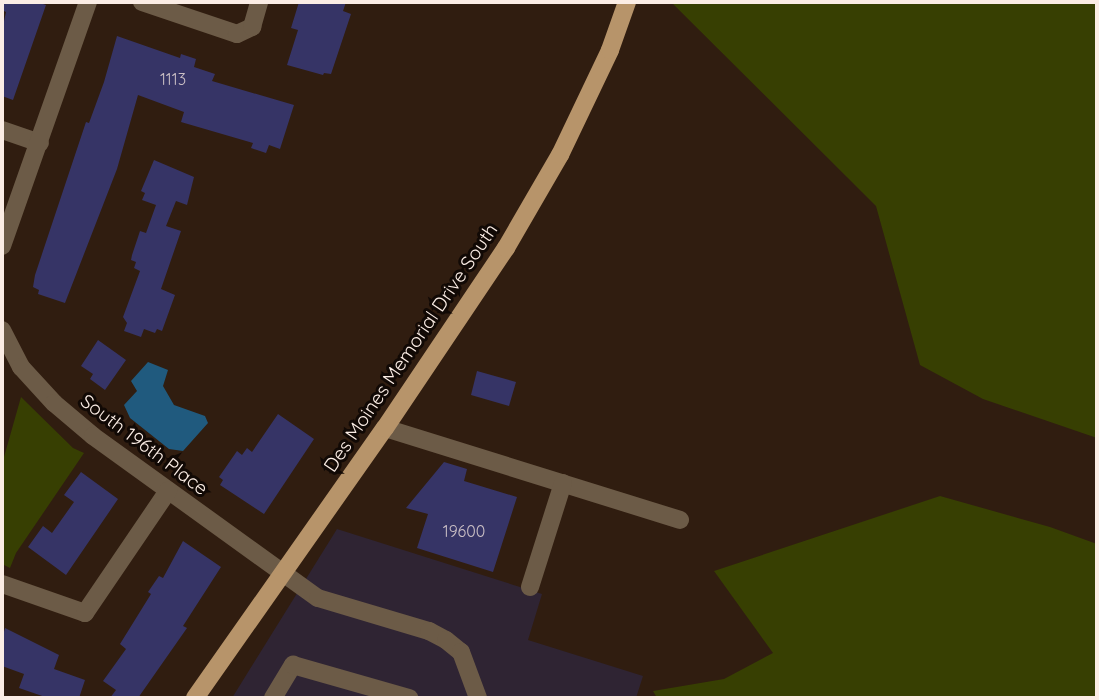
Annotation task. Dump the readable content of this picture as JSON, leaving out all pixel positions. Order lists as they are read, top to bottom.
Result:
{
  "streets": {
    "main road": ["Des Moines Memorial Drive South"],
    "street": ["South 196th Place"]
  },
  "crossings": [
    ["Des Moines Memorial Drive South", "South 196th Place"]
  ],
  "house_numbers": ["1113", "19600"]
}
